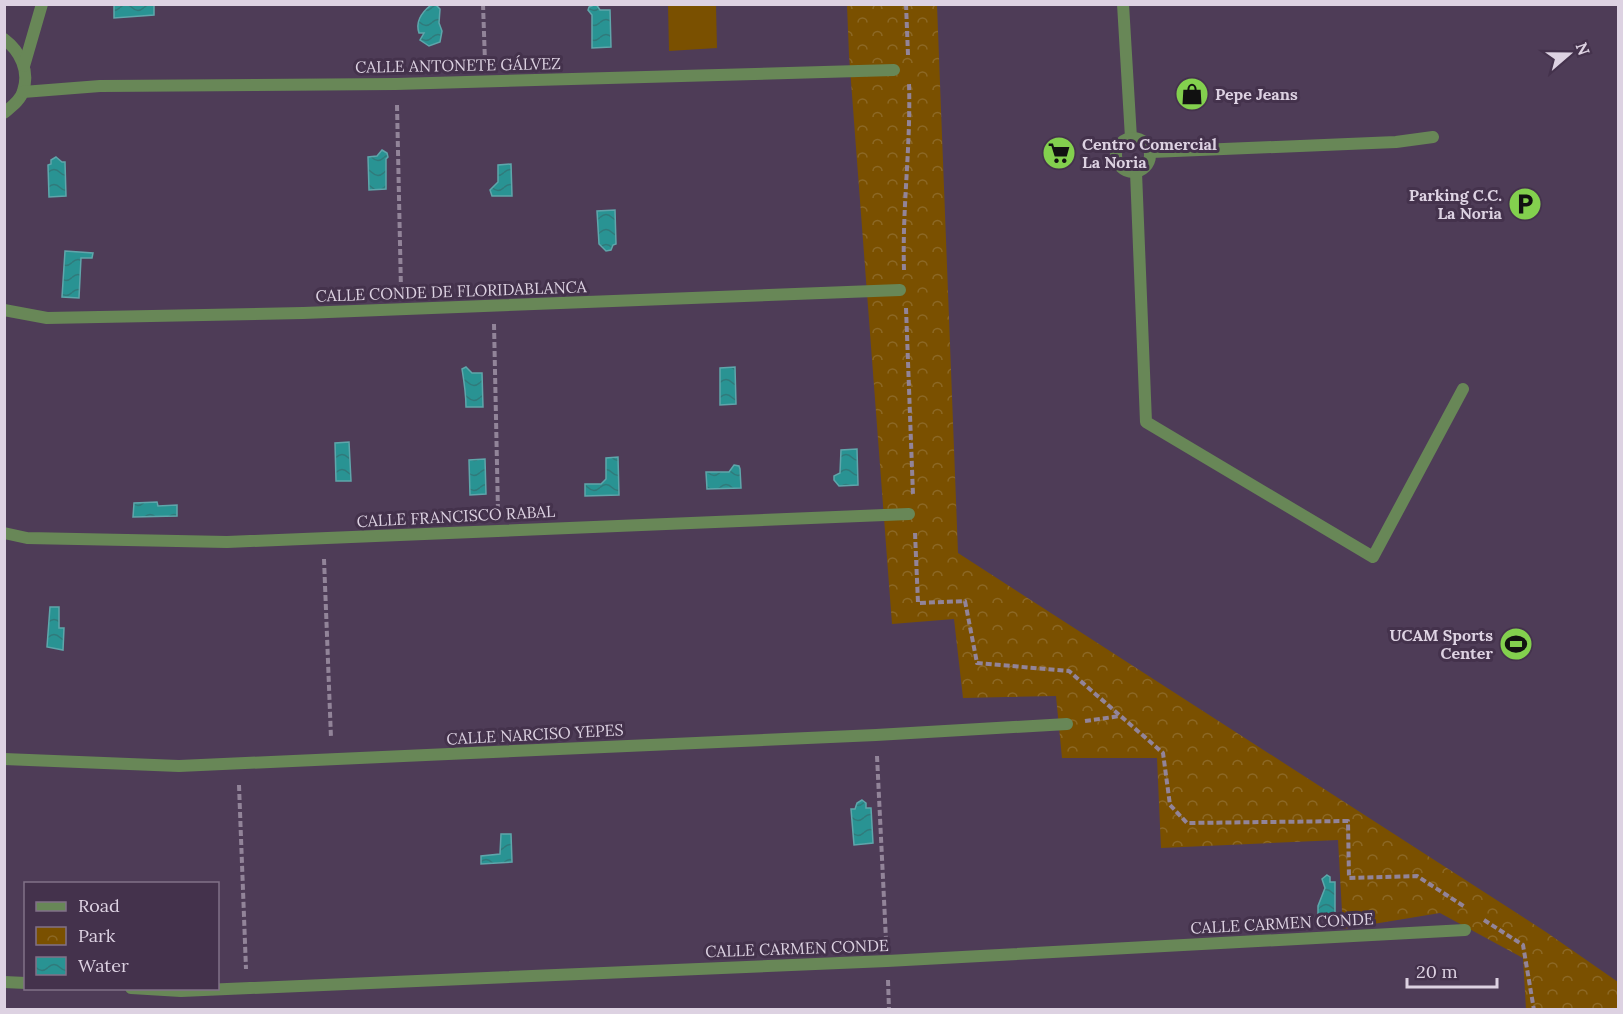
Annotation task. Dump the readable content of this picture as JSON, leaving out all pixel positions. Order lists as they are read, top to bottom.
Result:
{
  "streets": {
    "street": [
      "CALLE ANTONETE GÁLVEZ",
      "CALLE CONDE DE FLORIDABLANCA",
      "CALLE FRANCISCO RABAL",
      "CALLE NARCISO YEPES",
      "CALLE CARMEN CONDE"
    ]
  },
  "places": {
    "shop": ["Pepe Jeans"],
    "supermarket": ["Centro Comercial La Noria"],
    "parking": ["Parking C.C. La Noria"],
    "sports": ["UCAM Sports Center"]
  },
  "legend": ["Road", "Park", "Water"],
  "scale_bar": "20 m",
  "north": "right"
}
